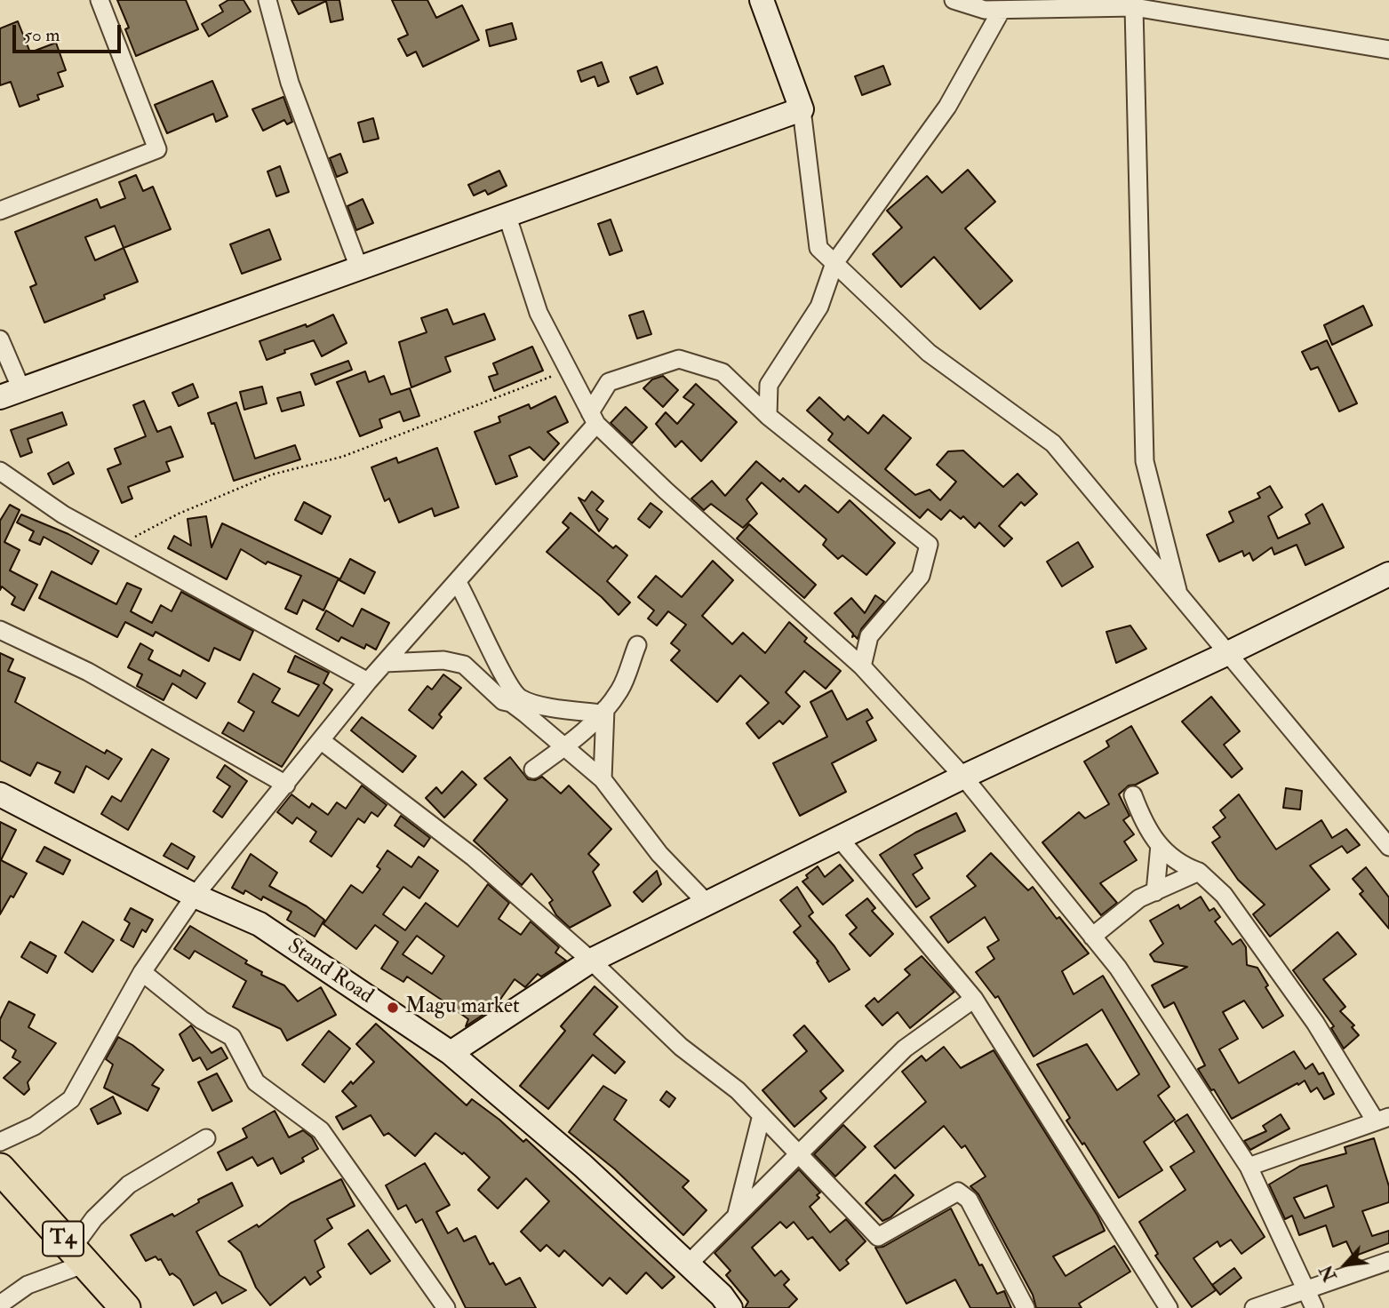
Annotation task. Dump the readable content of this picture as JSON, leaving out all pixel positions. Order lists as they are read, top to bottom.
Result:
{
  "streets": {
    "highway": ["T4"],
    "main road": ["Stand Road"]
  },
  "places": ["Magu market"],
  "scale_bar": "50 m",
  "north": "bottom left"
}
